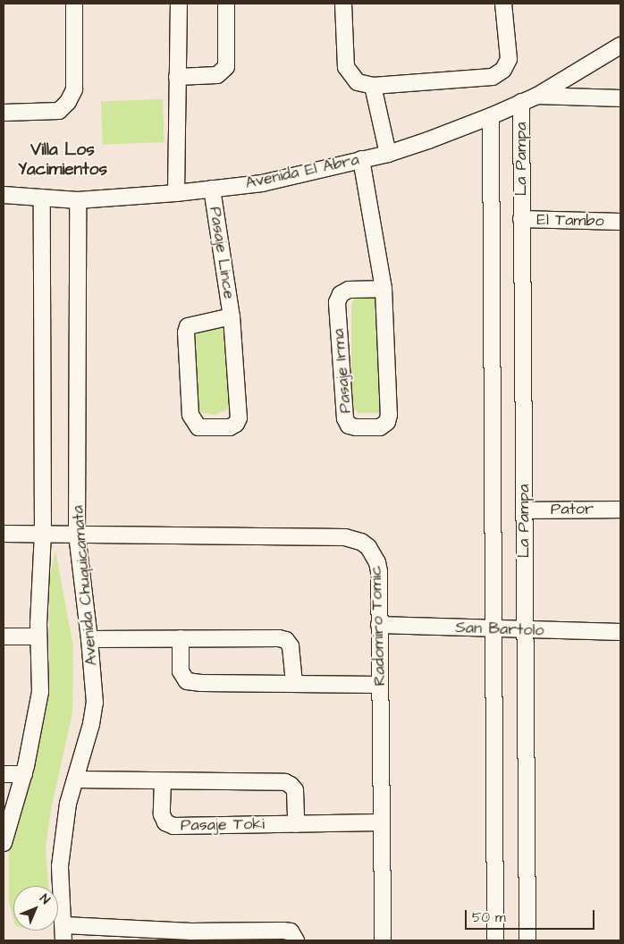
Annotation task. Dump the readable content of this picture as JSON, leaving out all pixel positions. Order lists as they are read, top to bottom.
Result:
{
  "streets": {
    "street": [
      "La Pampa",
      "Avenida El Abra",
      "El Tambo",
      "Pasaje Lince",
      "Pasaje Irma",
      "Pator",
      "Avenida Chuquicamata",
      "Radomiro Tomic",
      "San Bartolo",
      "Pasaje Toki"
    ]
  },
  "crossings": [
    ["La Pampa", "Avenida El Abra"],
    ["La Pampa", "El Tambo"],
    ["La Pampa", "Pator"],
    ["La Pampa", "San Bartolo"],
    ["Avenida El Abra", "Pasaje Lince"],
    ["Avenida El Abra", "Pasaje Irma"],
    ["Avenida El Abra", "Avenida Chuquicamata"],
    ["Avenida Chuquicamata", "Radomiro Tomic"],
    ["Radomiro Tomic", "San Bartolo"],
    ["Radomiro Tomic", "Pasaje Toki"]
  ],
  "districts": ["Villa Los Yacimientos"],
  "scale_bar": "50 m",
  "north": "top right"
}
